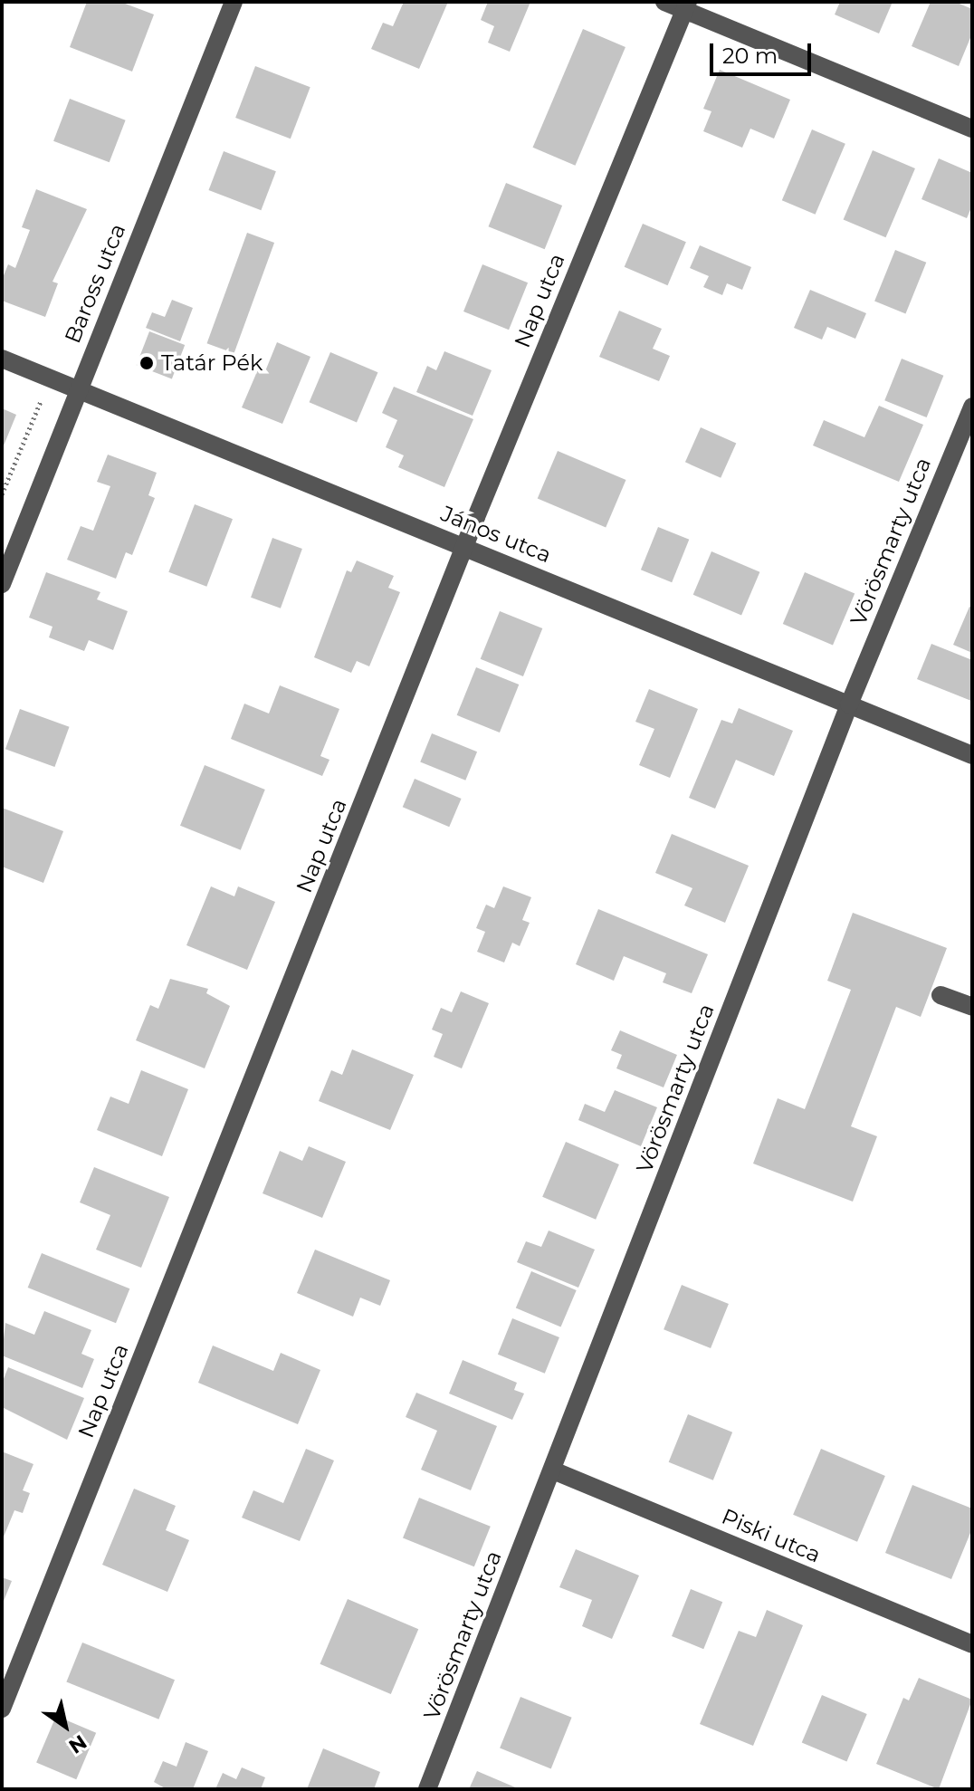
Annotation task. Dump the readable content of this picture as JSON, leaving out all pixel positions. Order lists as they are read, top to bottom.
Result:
{
  "streets": {
    "street": [
      "Baross utca",
      "Nap utca",
      "János utca",
      "Vörösmarty utca",
      "Piski utca"
    ]
  },
  "crossings": [
    ["Baross utca", "János utca"],
    ["Nap utca", "János utca"],
    ["János utca", "Vörösmarty utca"],
    ["Vörösmarty utca", "Piski utca"]
  ],
  "places": ["Tatár Pék"],
  "scale_bar": "20 m",
  "north": "bottom right"
}
